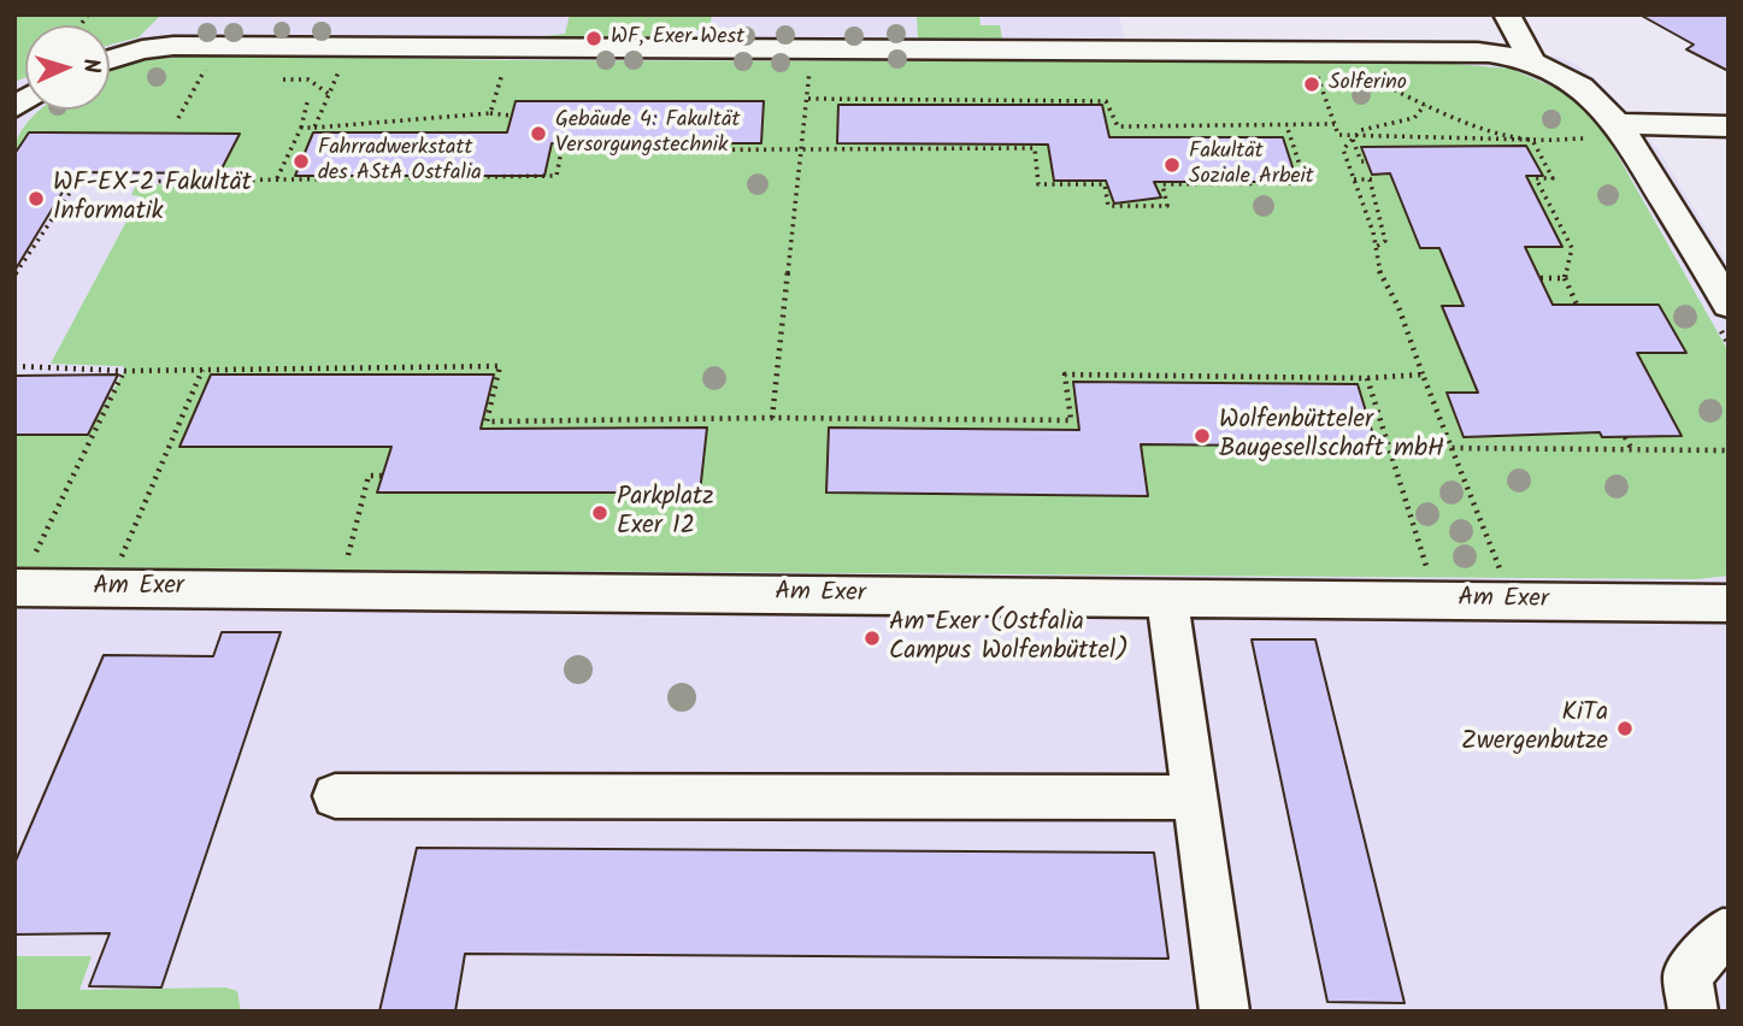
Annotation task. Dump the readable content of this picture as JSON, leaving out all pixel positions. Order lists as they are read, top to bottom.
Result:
{
  "streets": {
    "street": ["Am Exer"]
  },
  "places": [
    "WF, Exer West",
    "Solferino",
    "Gebäude 4: Fakultät Versorgungstechnik",
    "Fahrradwerkstatt des AStA Ostfalia",
    "Fakultät Soziale Arbeit",
    "WF-EX-2 Fakultät Informatik",
    "Wolfenbütteler Baugesellschaft mbH",
    "Parkplatz Exer 12",
    "Am Exer (Ostfalia Campus Wolfenbüttel)",
    "KiTa Zwergenbutze"
  ],
  "north": "right"
}
